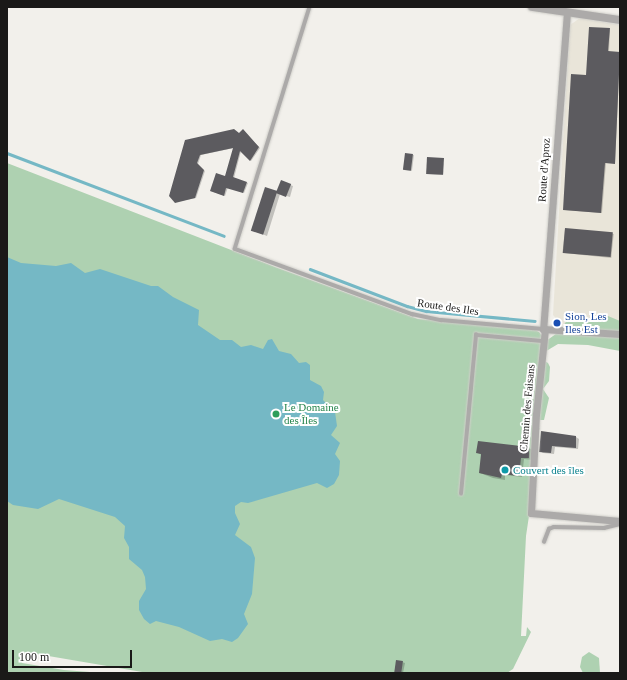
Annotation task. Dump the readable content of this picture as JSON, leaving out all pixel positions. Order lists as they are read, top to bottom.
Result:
{
  "streets": {
    "street": ["Route d'Aproz", "Route des Iles", "Chemin des Faisans"]
  },
  "crossings": [
    ["Route d'Aproz", "Route des Iles"],
    ["Route d'Aproz", "Chemin des Faisans"],
    ["Route des Iles", "Chemin des Faisans"]
  ],
  "places": ["Sion, Les Iles Est", "Le Domaine des Îles", "Couvert des îles"],
  "scale_bar": "100 m"
}
